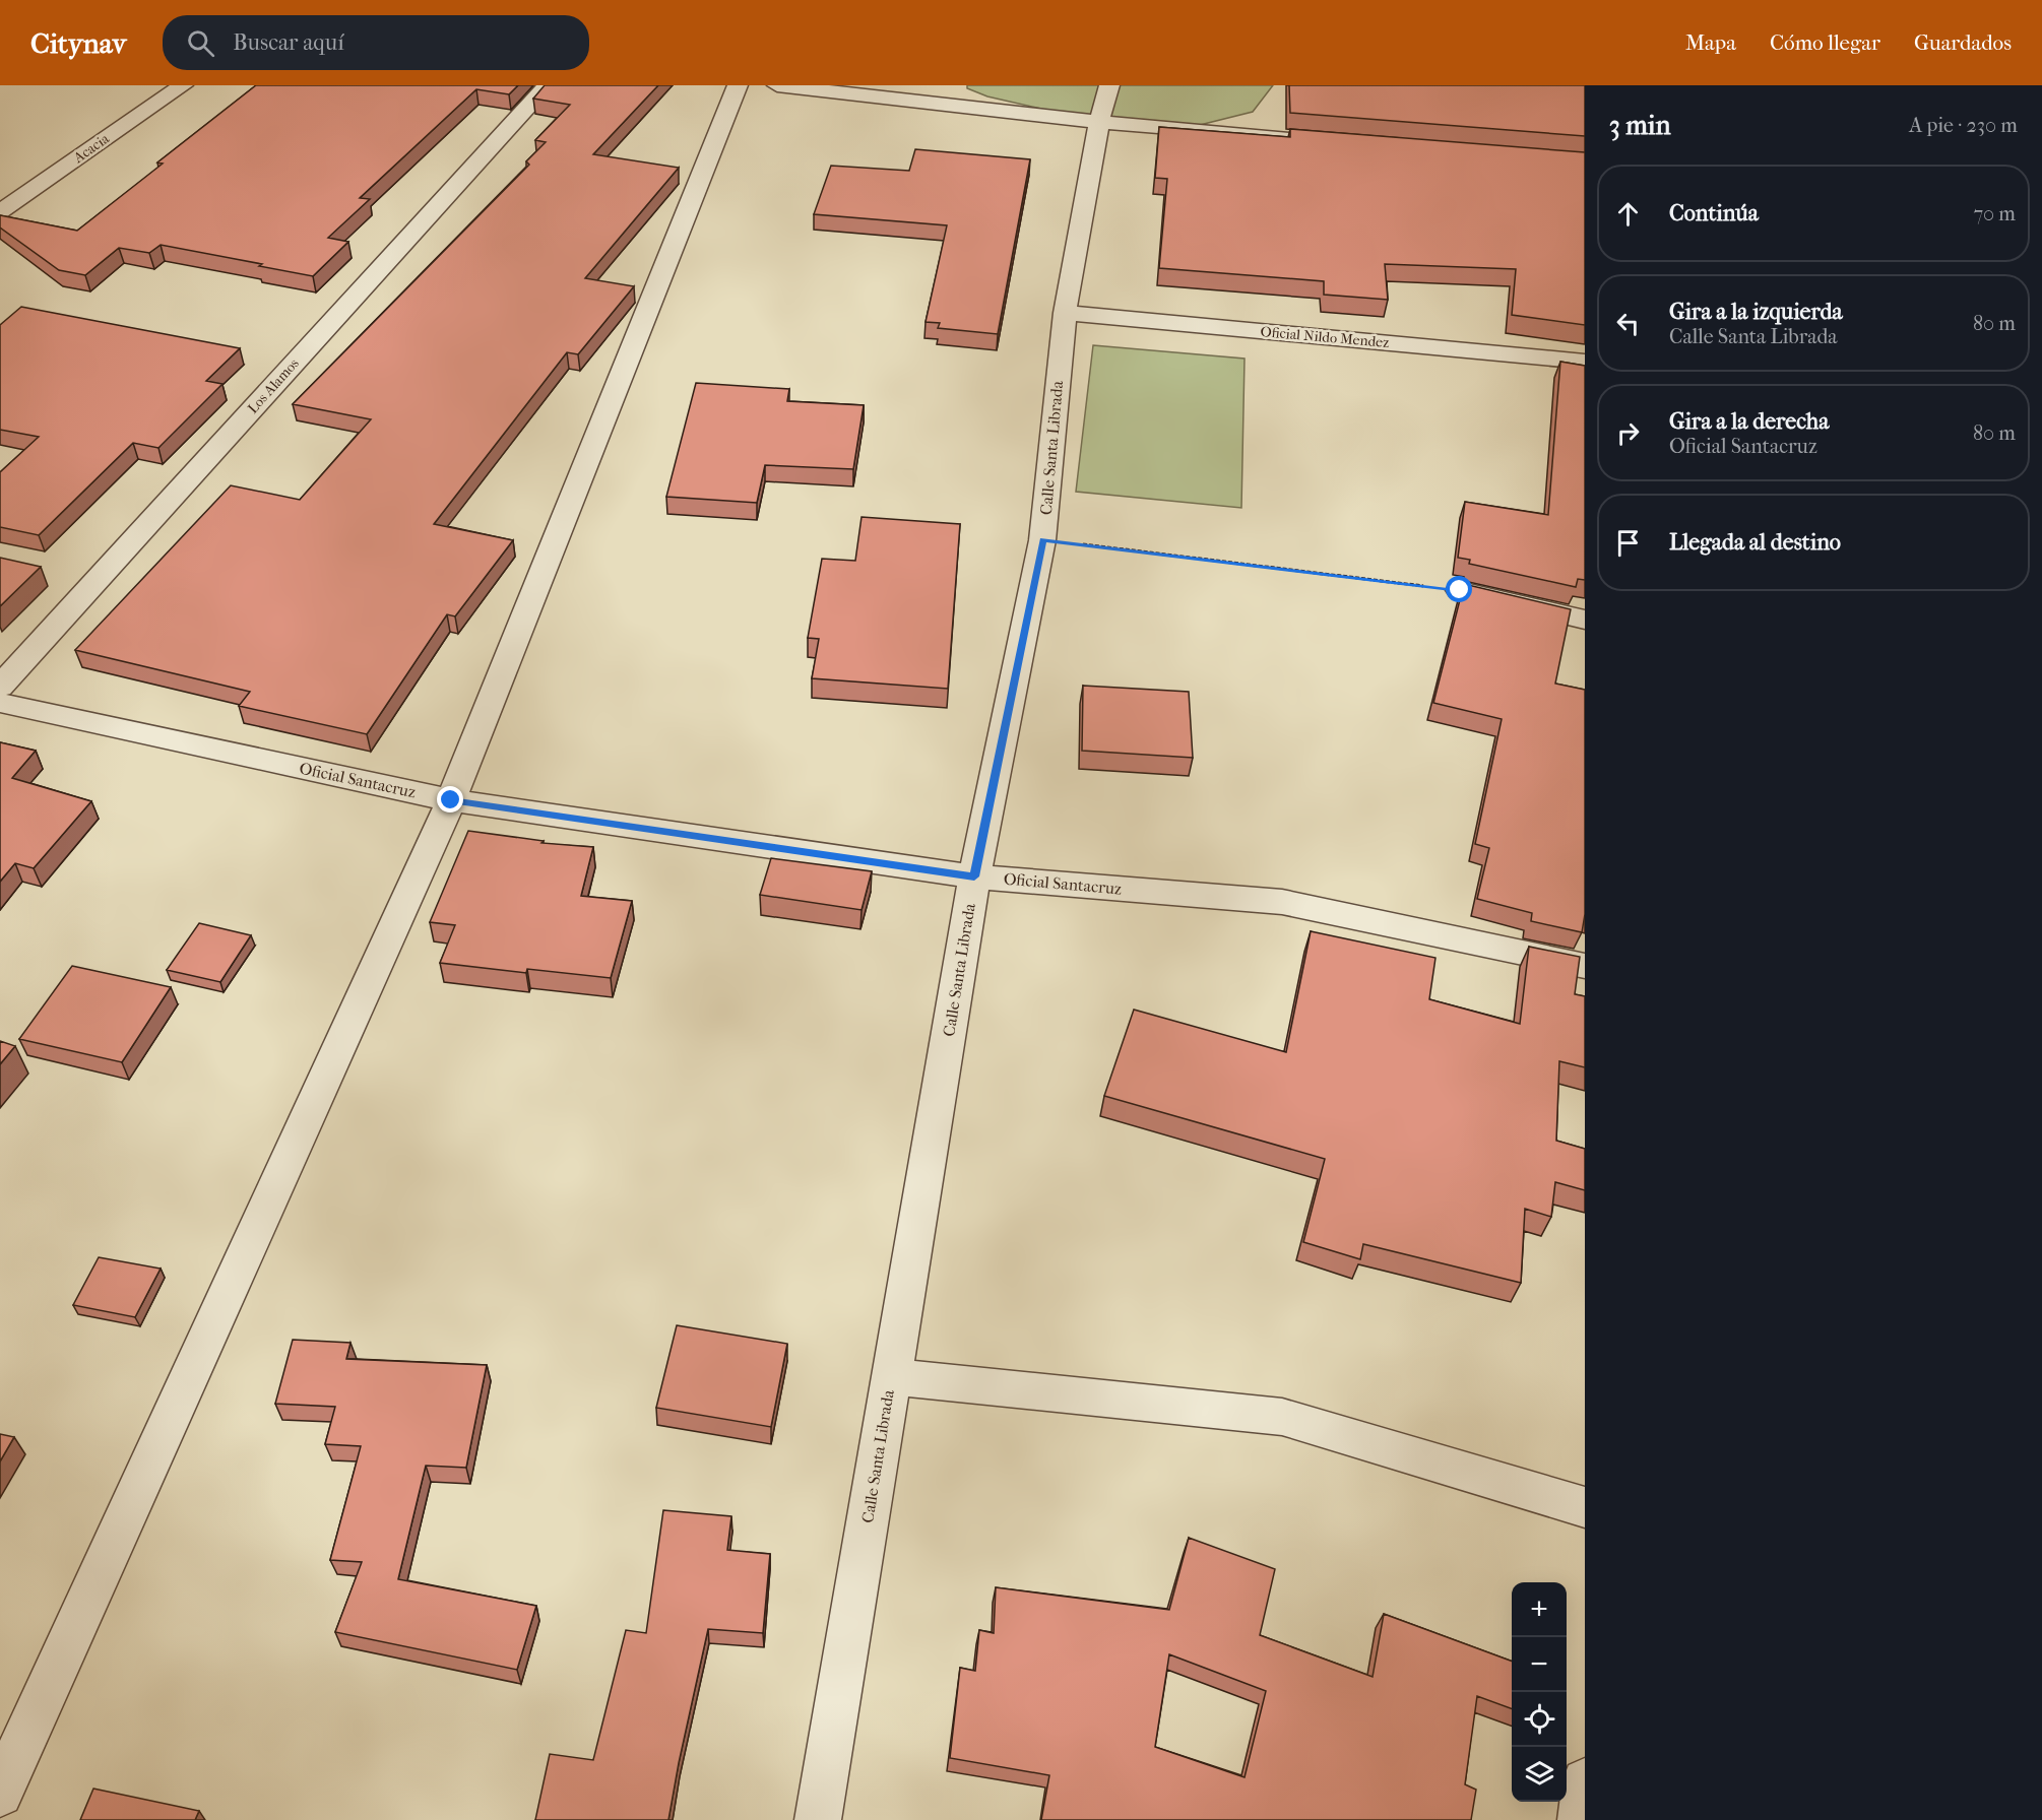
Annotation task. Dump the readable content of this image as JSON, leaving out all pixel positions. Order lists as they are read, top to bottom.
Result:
{
  "streets": {
    "street": [
      "Acacia",
      "Oficial Nildo Mendez",
      "Los Alamos",
      "Calle Santa Librada",
      "Oficial Santacruz"
    ]
  },
  "crossings": [
    ["Oficial Nildo Mendez", "Calle Santa Librada"],
    ["Calle Santa Librada", "Oficial Santacruz"]
  ],
  "page": {
    "header": "Citynav",
    "search": "Buscar aquí",
    "nav": ["Mapa", "Cómo llegar", "Guardados"],
    "heading": ["3 min", "A pie · 230 m"],
    "list": [
      ["Continúa", "70 m"],
      ["Gira a la izquierda", "Calle Santa Librada", "80 m"],
      ["Gira a la derecha", "Oficial Santacruz", "80 m"],
      "Llegada al destino"
    ],
    "map_buttons": ["+", "−"]
  }
}
